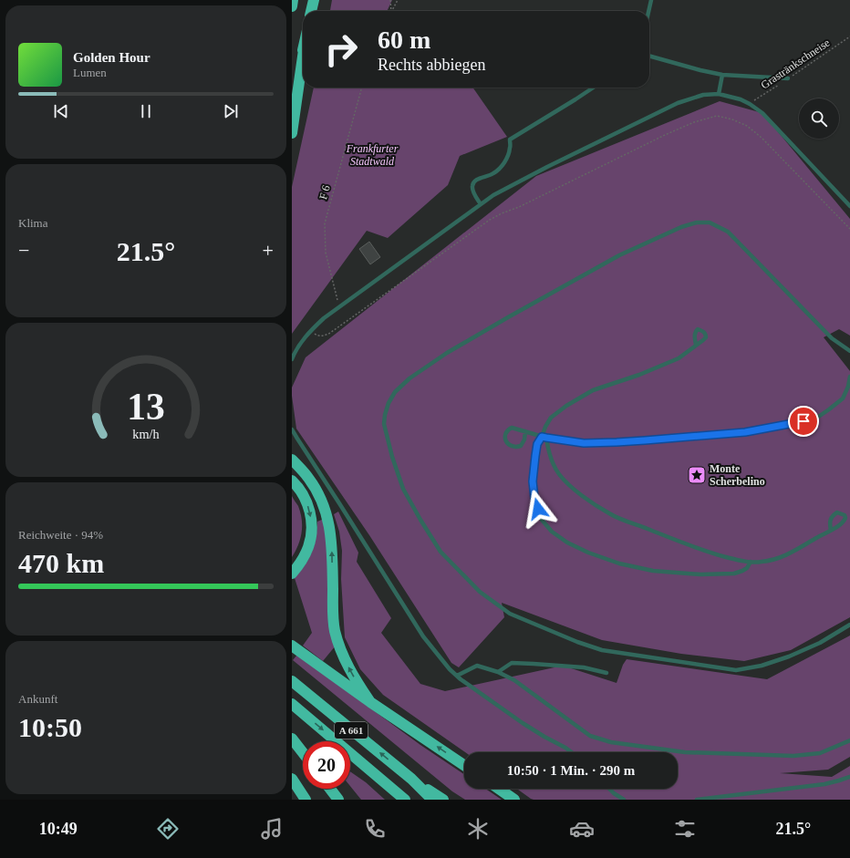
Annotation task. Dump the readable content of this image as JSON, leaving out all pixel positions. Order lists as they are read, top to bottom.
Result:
{
  "streets": {
    "highway": ["A 661"],
    "path": ["Grastränkschneise", "F 6"]
  },
  "parks": ["Frankfurter Stadtwald"],
  "places": {
    "place": ["Monte Scherbelino"]
  },
  "page": {
    "turn": ["60 m", "Rechts abbiegen"],
    "song": ["Golden Hour", "Lumen"],
    "tile": [
      "Klima",
      ["Reichweite · 94%", "470 km"],
      ["Ankunft", "10:50"]
    ],
    "heat": ["−", "21.5°", "+"],
    "limit": "20",
    "trip": "10:50 · 1 Min. · 290 m",
    "tabs": ["10:49", "21.5°"],
    "gauge": ["13", "km/h"]
  }
}
